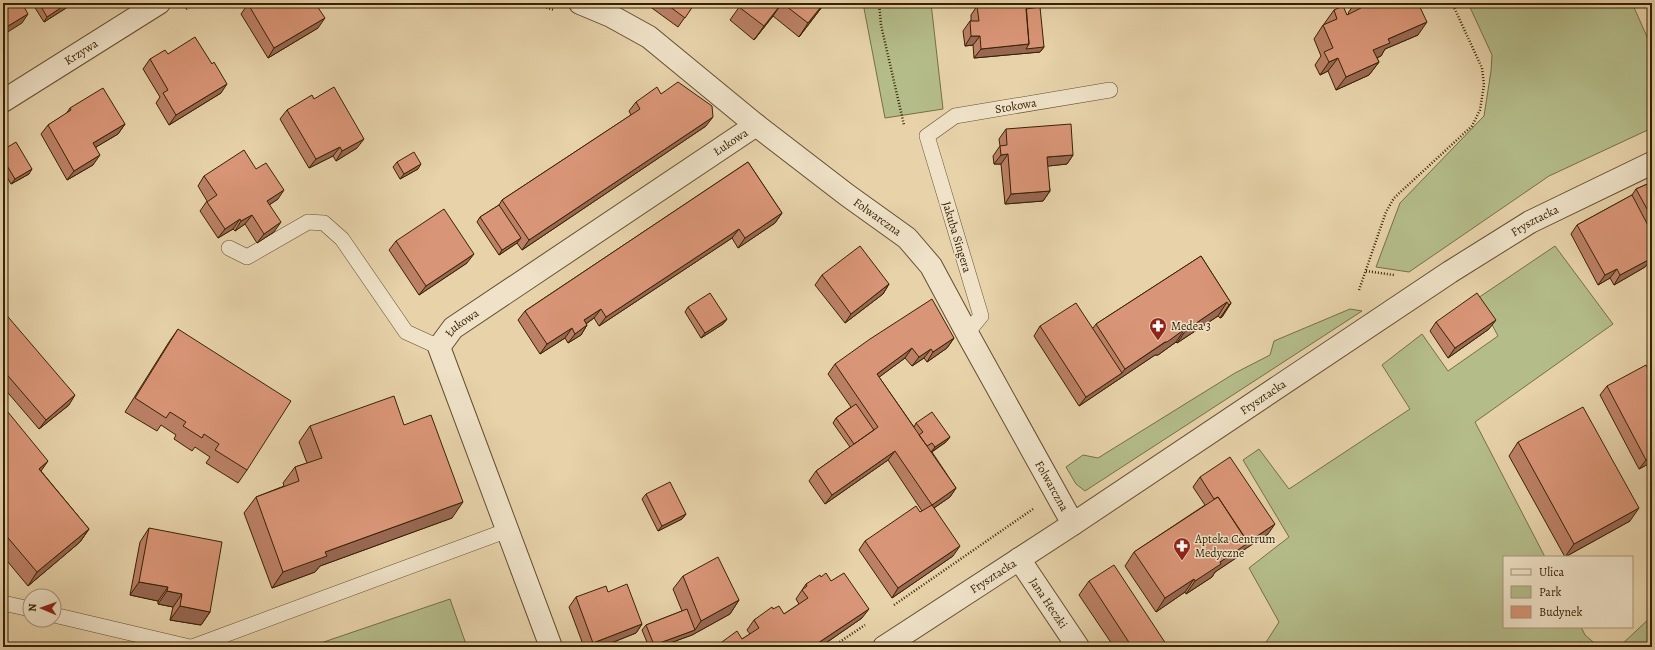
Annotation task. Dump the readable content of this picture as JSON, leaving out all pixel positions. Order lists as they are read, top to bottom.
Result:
{
  "streets": {
    "street": [
      "Krzywa",
      "Łukowa",
      "Folwarczna",
      "Frysztacka",
      "Jana Heczki"
    ],
    "lane": ["Stokowa", "Jakuba Singera"]
  },
  "crossings": [
    ["Stokowa", "Jakuba Singera"],
    ["Łukowa", "Folwarczna"],
    ["Folwarczna", "Frysztacka"],
    ["Folwarczna", "Jakuba Singera"],
    ["Frysztacka", "Jana Heczki"]
  ],
  "places": {
    "pharmacy": ["Medea 3", "Apteka Centrum Medyczne"]
  },
  "legend": ["Ulica", "Park", "Budynek"],
  "north": "left"
}
